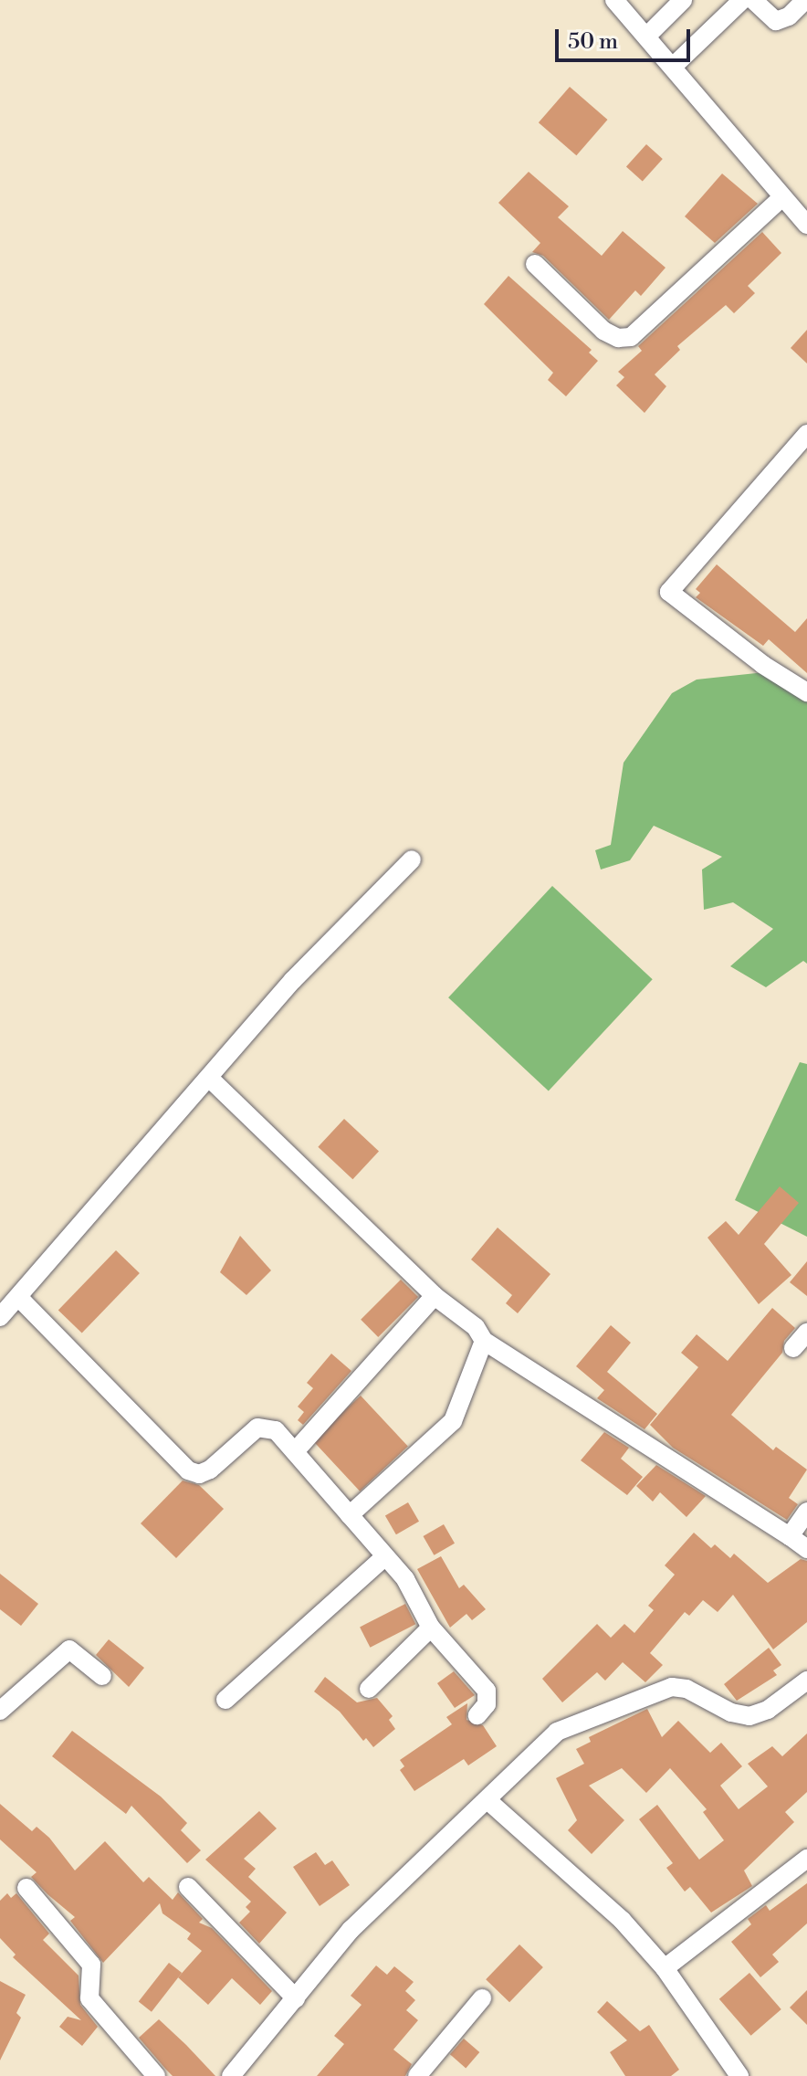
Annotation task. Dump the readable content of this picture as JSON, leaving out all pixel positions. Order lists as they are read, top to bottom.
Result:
{
  "scale_bar": "50 m"
}
